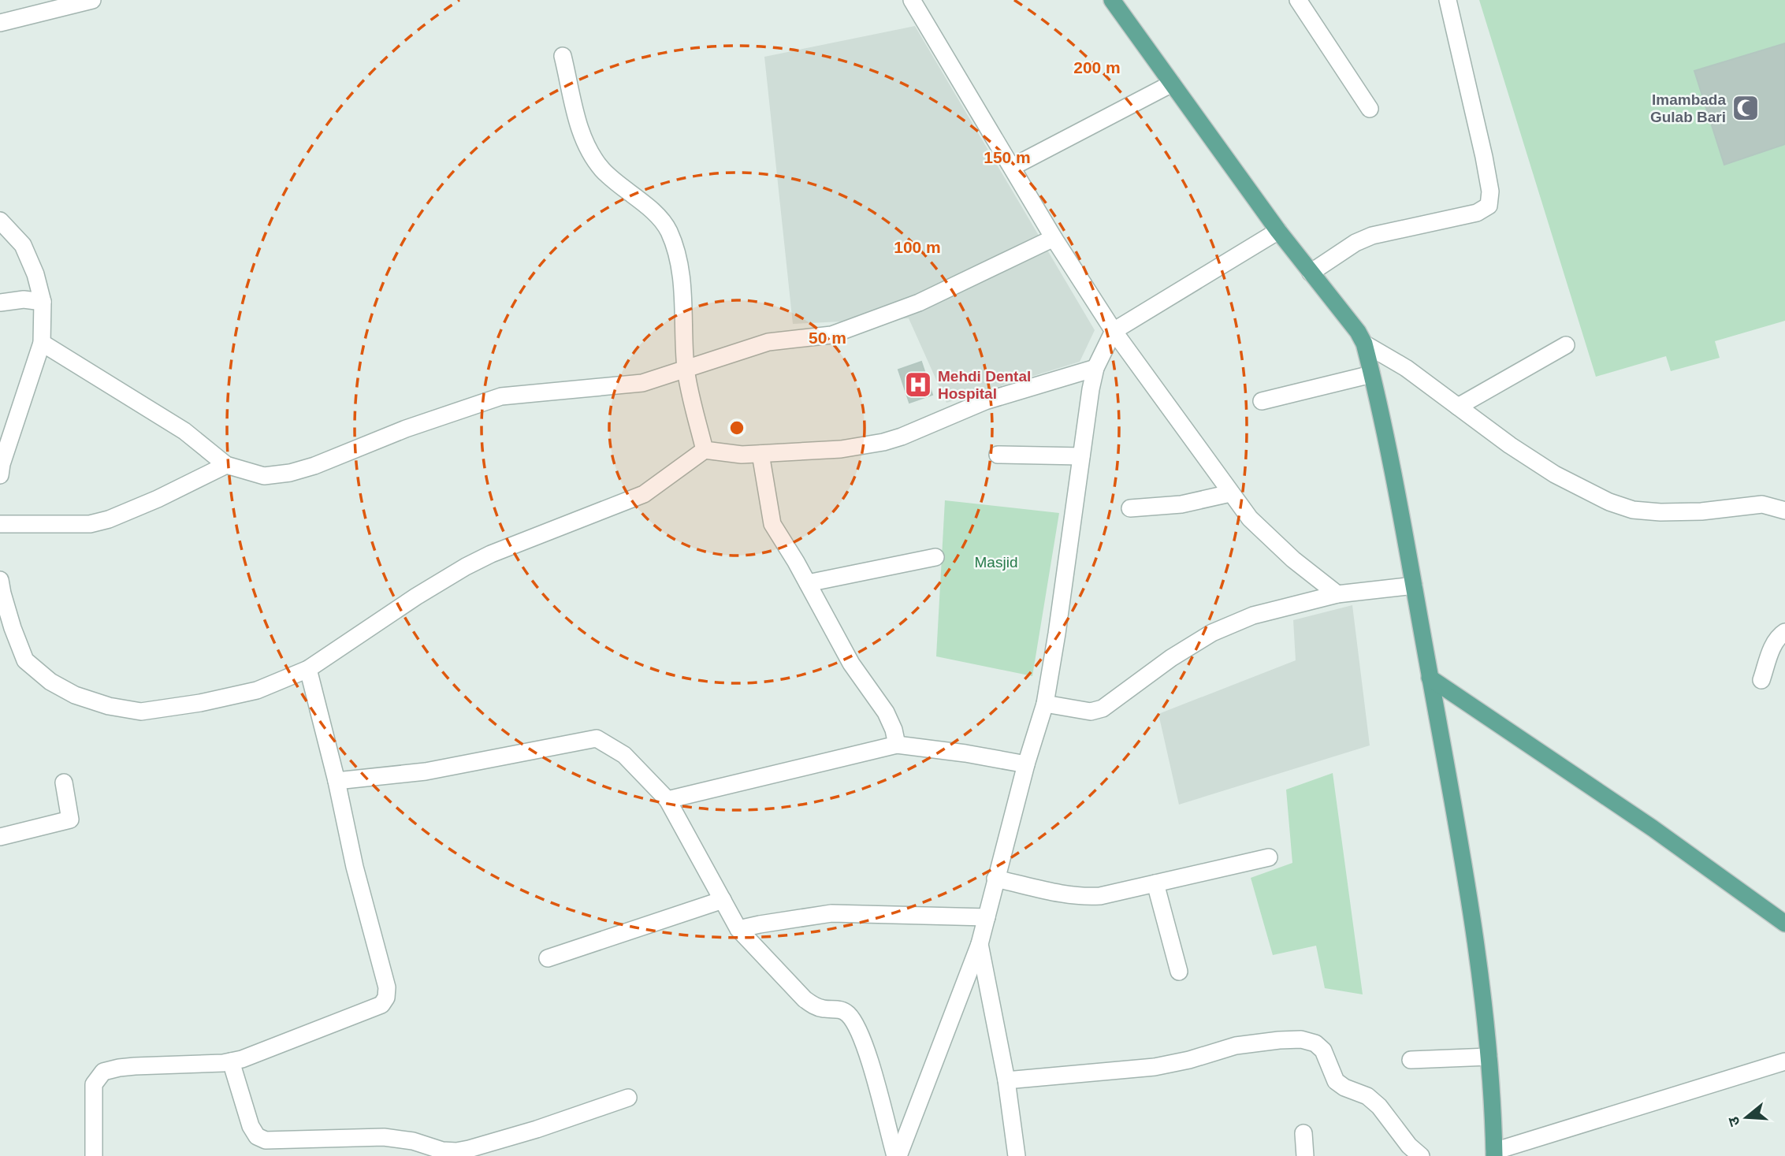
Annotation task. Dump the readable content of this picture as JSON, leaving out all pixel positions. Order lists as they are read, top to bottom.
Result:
{
  "parks": ["Masjid"],
  "places": {
    "mosque": ["Imambada Gulab Bari"],
    "hospital": ["Mehdi Dental Hospital"]
  },
  "north": "left",
  "rings": [
    "200 m",
    "150 m",
    "100 m",
    "50 m"
  ]
}
